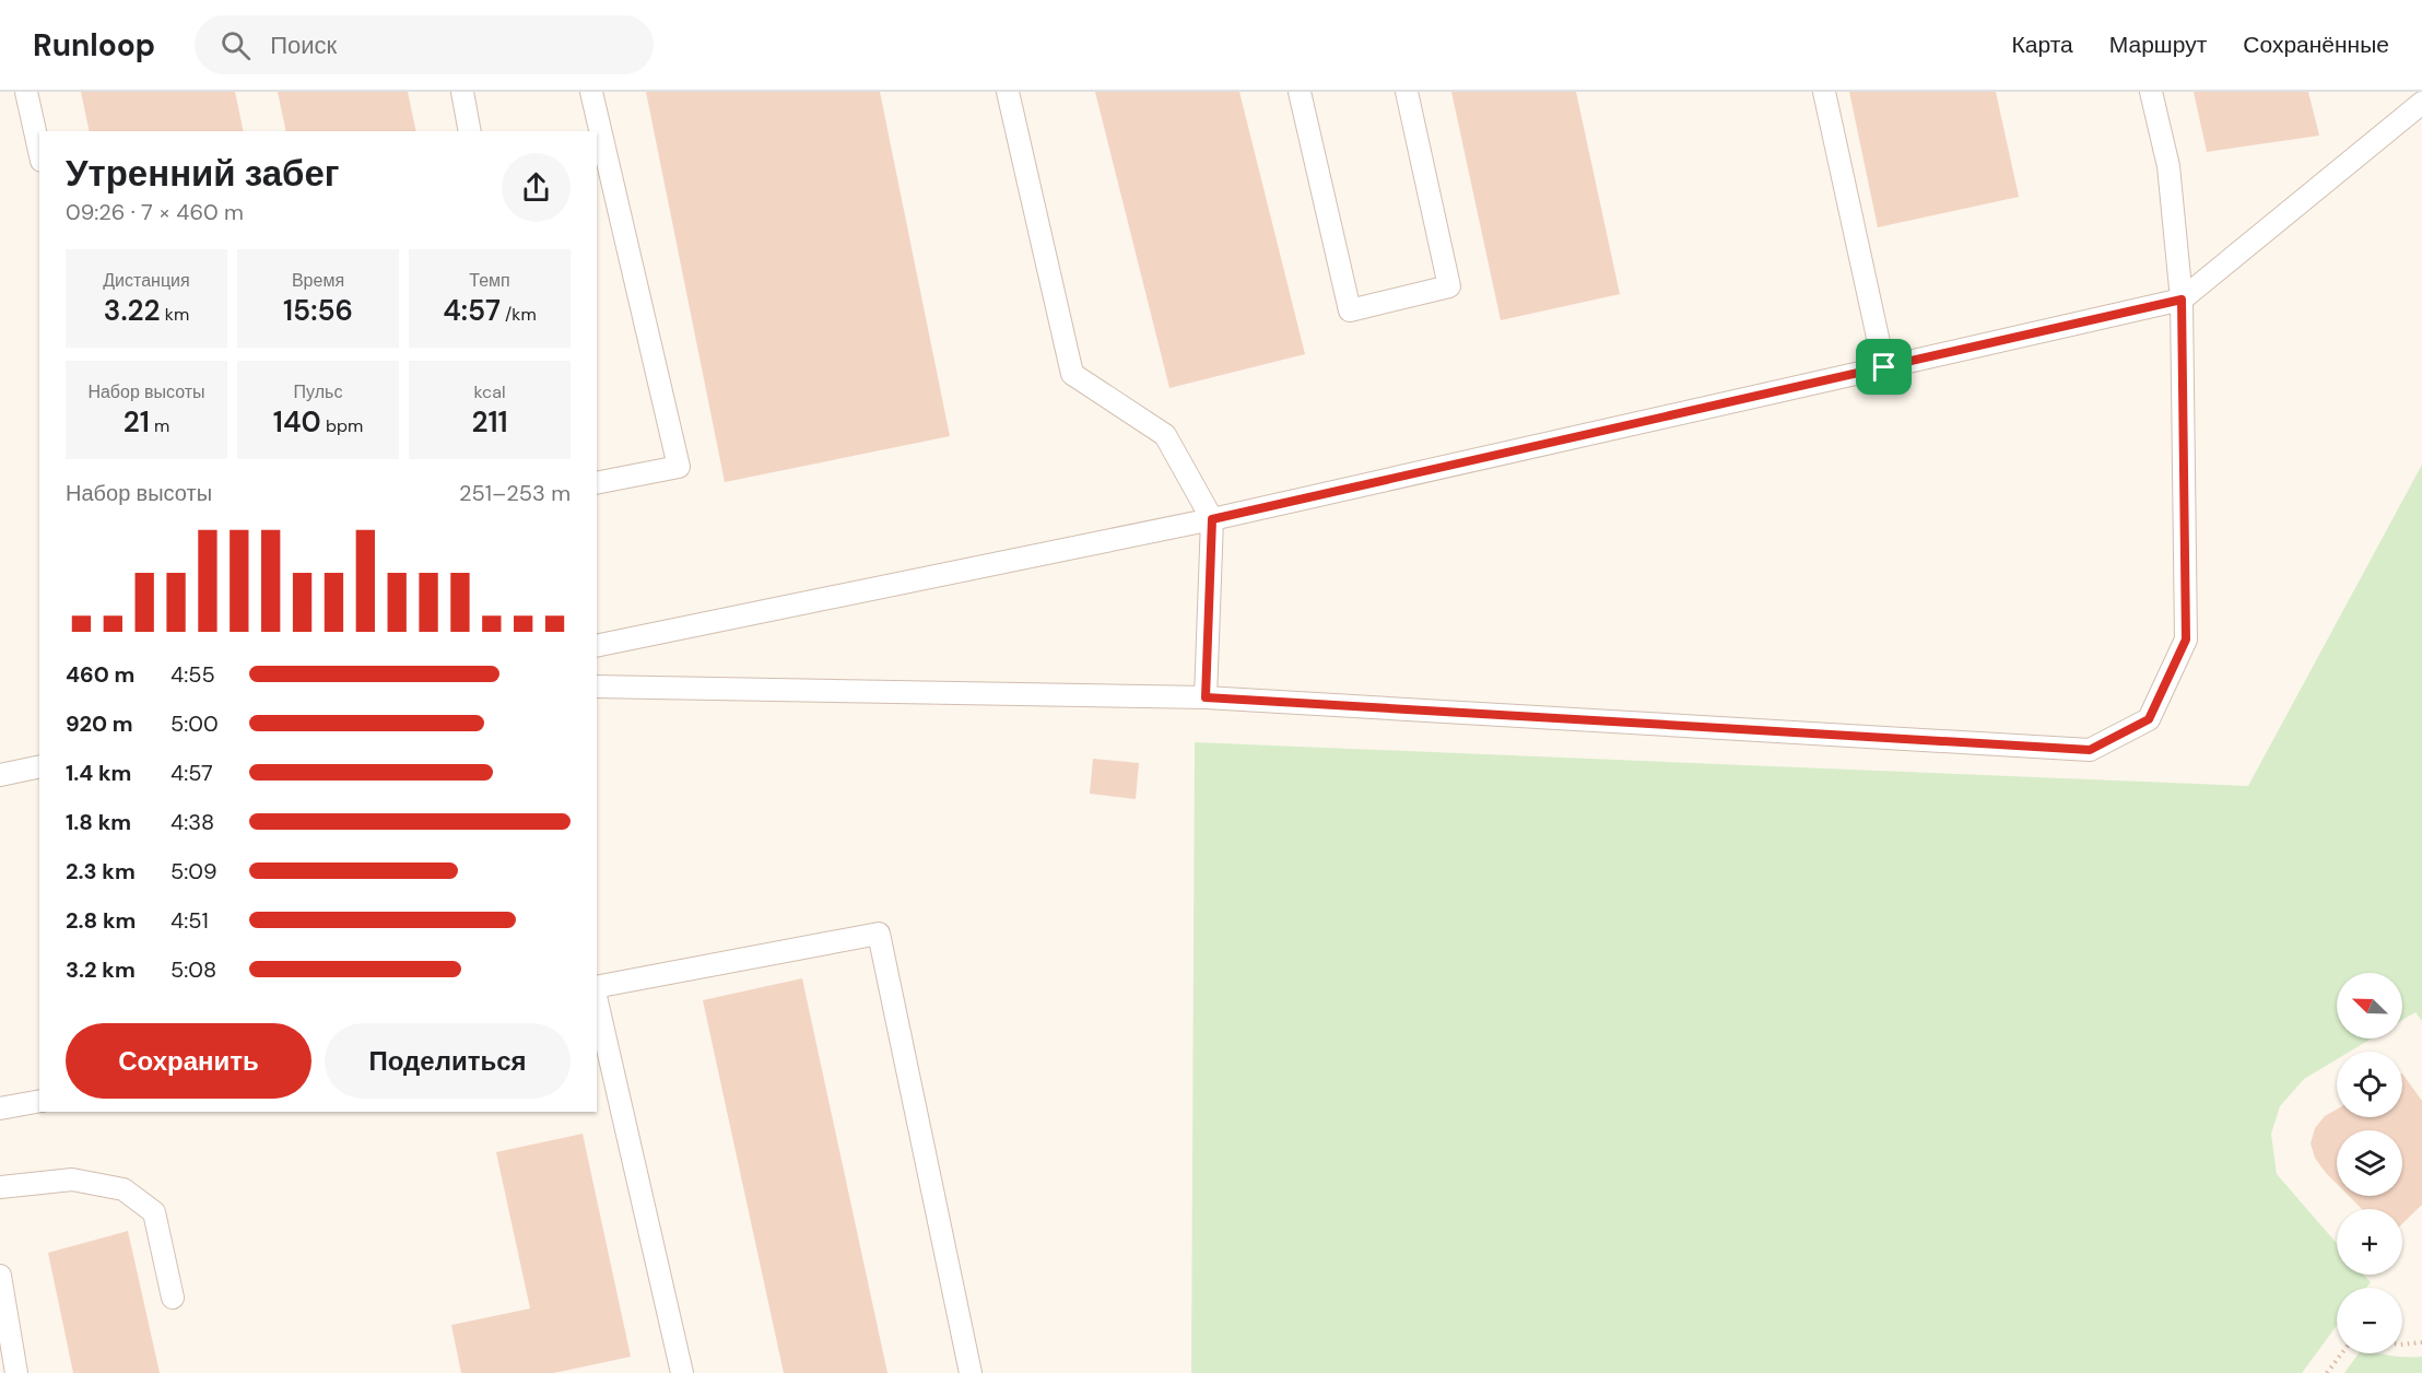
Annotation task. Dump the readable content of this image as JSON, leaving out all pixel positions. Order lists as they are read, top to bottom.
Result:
{
  "north": "top left",
  "page": {
    "header": "Runloop",
    "search": "Поиск",
    "nav": ["Карта", "Маршрут", "Сохранённые"],
    "heading": ["Утренний забег", "09:26 · 7 × 460 m"],
    "stats": [
      ["Дистанция", "3.22 km"],
      ["Время", "15:56"],
      ["Темп", "4:57 /km"],
      ["Набор высоты", "21 m"],
      ["Пульс", "140 bpm"],
      ["kcal", "211"]
    ],
    "chart": ["Набор высоты", "251–253 m"],
    "list": [
      {
        "name": "460 m",
        "note": "4:55"
      },
      {
        "name": "920 m",
        "note": "5:00"
      },
      {
        "name": "1.4 km",
        "note": "4:57"
      },
      {
        "name": "1.8 km",
        "note": "4:38"
      },
      {
        "name": "2.3 km",
        "note": "5:09"
      },
      {
        "name": "2.8 km",
        "note": "4:51"
      },
      {
        "name": "3.2 km",
        "note": "5:08"
      }
    ],
    "map_buttons": ["+", "−"],
    "buttons": ["Сохранить", "Поделиться"]
  }
}
